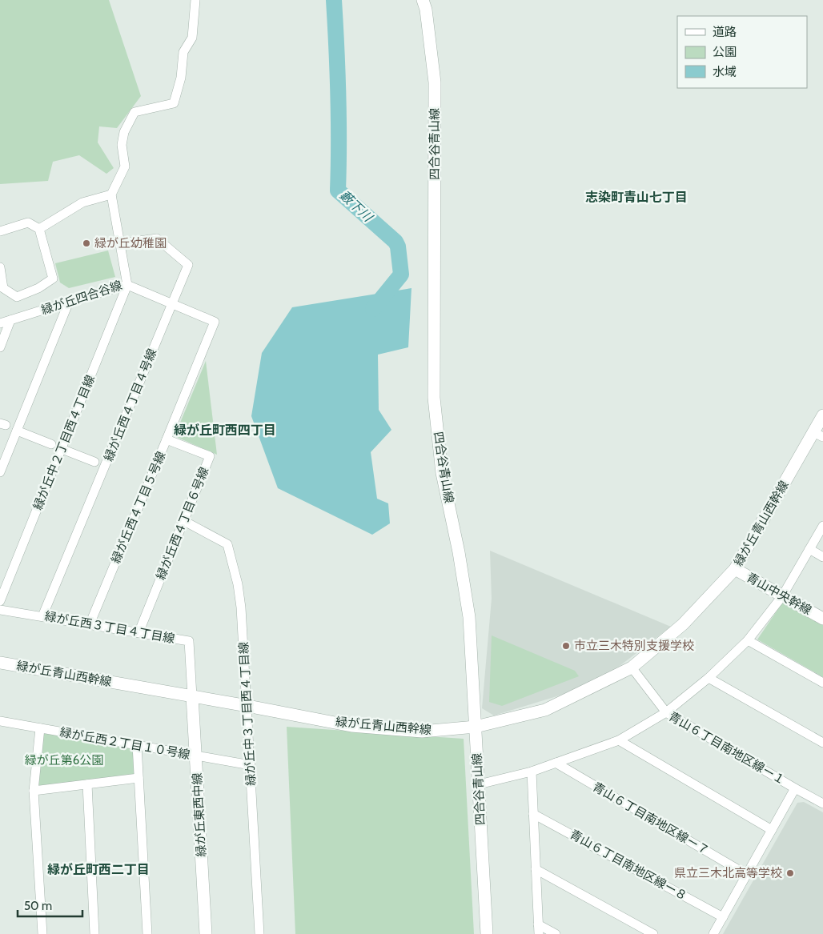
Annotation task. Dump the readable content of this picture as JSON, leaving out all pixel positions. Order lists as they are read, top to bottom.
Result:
{
  "streets": {
    "street": [
      "四合谷青山線",
      "緑が丘四合谷線",
      "緑が丘西４丁目４号線",
      "緑が丘中２丁目西４丁目線",
      "緑が丘西４丁目５号線",
      "緑が丘西４丁目６号線",
      "緑が丘青山西幹線",
      "青山中央幹線",
      "緑が丘西３丁目４丁目線",
      "緑が丘中３丁目西４丁目線",
      "緑が丘西２丁目１０号線",
      "青山６丁目南地区線ー１",
      "緑が丘東西中線",
      "青山６丁目南地区線ー７",
      "青山６丁目南地区線ー８"
    ]
  },
  "crossings": [
    ["四合谷青山線", "緑が丘青山西幹線"],
    ["緑が丘四合谷線", "緑が丘西４丁目４号線"],
    ["緑が丘四合谷線", "緑が丘中２丁目西４丁目線"],
    ["緑が丘四合谷線", "緑が丘西４丁目５号線"],
    ["緑が丘西４丁目４号線", "緑が丘西４丁目５号線"],
    ["緑が丘西４丁目４号線", "緑が丘西３丁目４丁目線"],
    ["緑が丘中２丁目西４丁目線", "緑が丘西４丁目５号線"],
    ["緑が丘西４丁目５号線", "緑が丘西４丁目６号線"],
    ["緑が丘西４丁目５号線", "緑が丘西３丁目４丁目線"],
    ["緑が丘西４丁目６号線", "緑が丘西３丁目４丁目線"],
    ["緑が丘西４丁目６号線", "緑が丘中３丁目西４丁目線"],
    ["緑が丘青山西幹線", "青山中央幹線"],
    ["緑が丘青山西幹線", "緑が丘西３丁目４丁目線"],
    ["緑が丘青山西幹線", "緑が丘中３丁目西４丁目線"],
    ["緑が丘青山西幹線", "青山６丁目南地区線ー１"],
    ["緑が丘青山西幹線", "緑が丘東西中線"],
    ["緑が丘西３丁目４丁目線", "緑が丘東西中線"],
    ["緑が丘中３丁目西４丁目線", "緑が丘西２丁目１０号線"],
    ["緑が丘西２丁目１０号線", "緑が丘東西中線"]
  ],
  "districts": ["志染町青山七丁目", "緑が丘町西四丁目", "緑が丘町西二丁目"],
  "water": ["藪下川"],
  "parks": ["緑が丘第6公園"],
  "places": ["緑が丘幼稚園", "市立三木特別支援学校", "県立三木北高等学校"],
  "legend": ["道路", "公園", "水域"],
  "scale_bar": "50 m"
}
